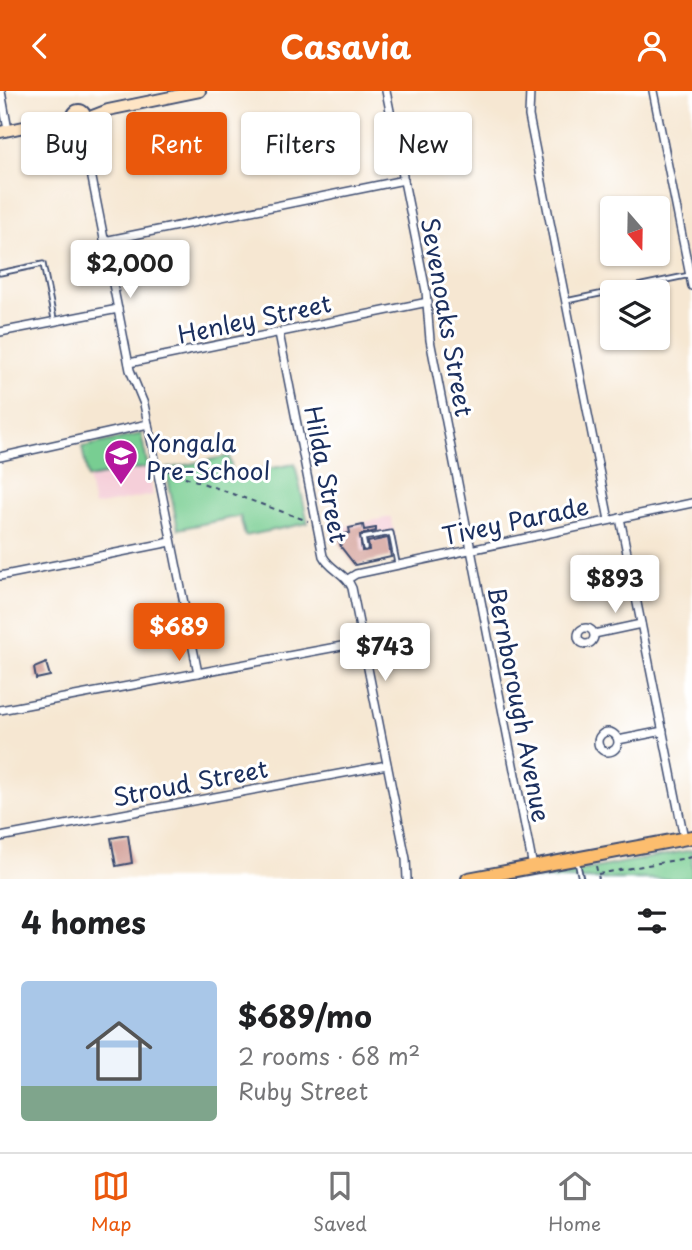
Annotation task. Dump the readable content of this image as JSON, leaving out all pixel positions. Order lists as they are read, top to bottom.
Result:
{
  "streets": {
    "street": [
      "Sevenoaks Street",
      "Henley Street",
      "Hilda Street",
      "Tivey Parade",
      "Bernborough Avenue",
      "Stroud Street"
    ]
  },
  "crossings": [
    ["Sevenoaks Street", "Henley Street"],
    ["Sevenoaks Street", "Tivey Parade"],
    ["Sevenoaks Street", "Bernborough Avenue"],
    ["Henley Street", "Hilda Street"],
    ["Hilda Street", "Tivey Parade"],
    ["Tivey Parade", "Bernborough Avenue"]
  ],
  "places": {
    "school or university": ["Yongala Pre-School"]
  },
  "north": "bottom",
  "page": {
    "header": "Casavia",
    "chip": [
      "Buy",
      "Rent",
      "Filters",
      "New"
    ],
    "price": [
      "$2,000",
      "$893",
      "$689",
      "$743"
    ],
    "heading": "4 homes",
    "list": [
      {
        "name": "$689/mo",
        "note": "2 rooms · 68 m² · Ruby Street"
      }
    ],
    "tabs": ["Map", "Saved", "Home"]
  }
}
